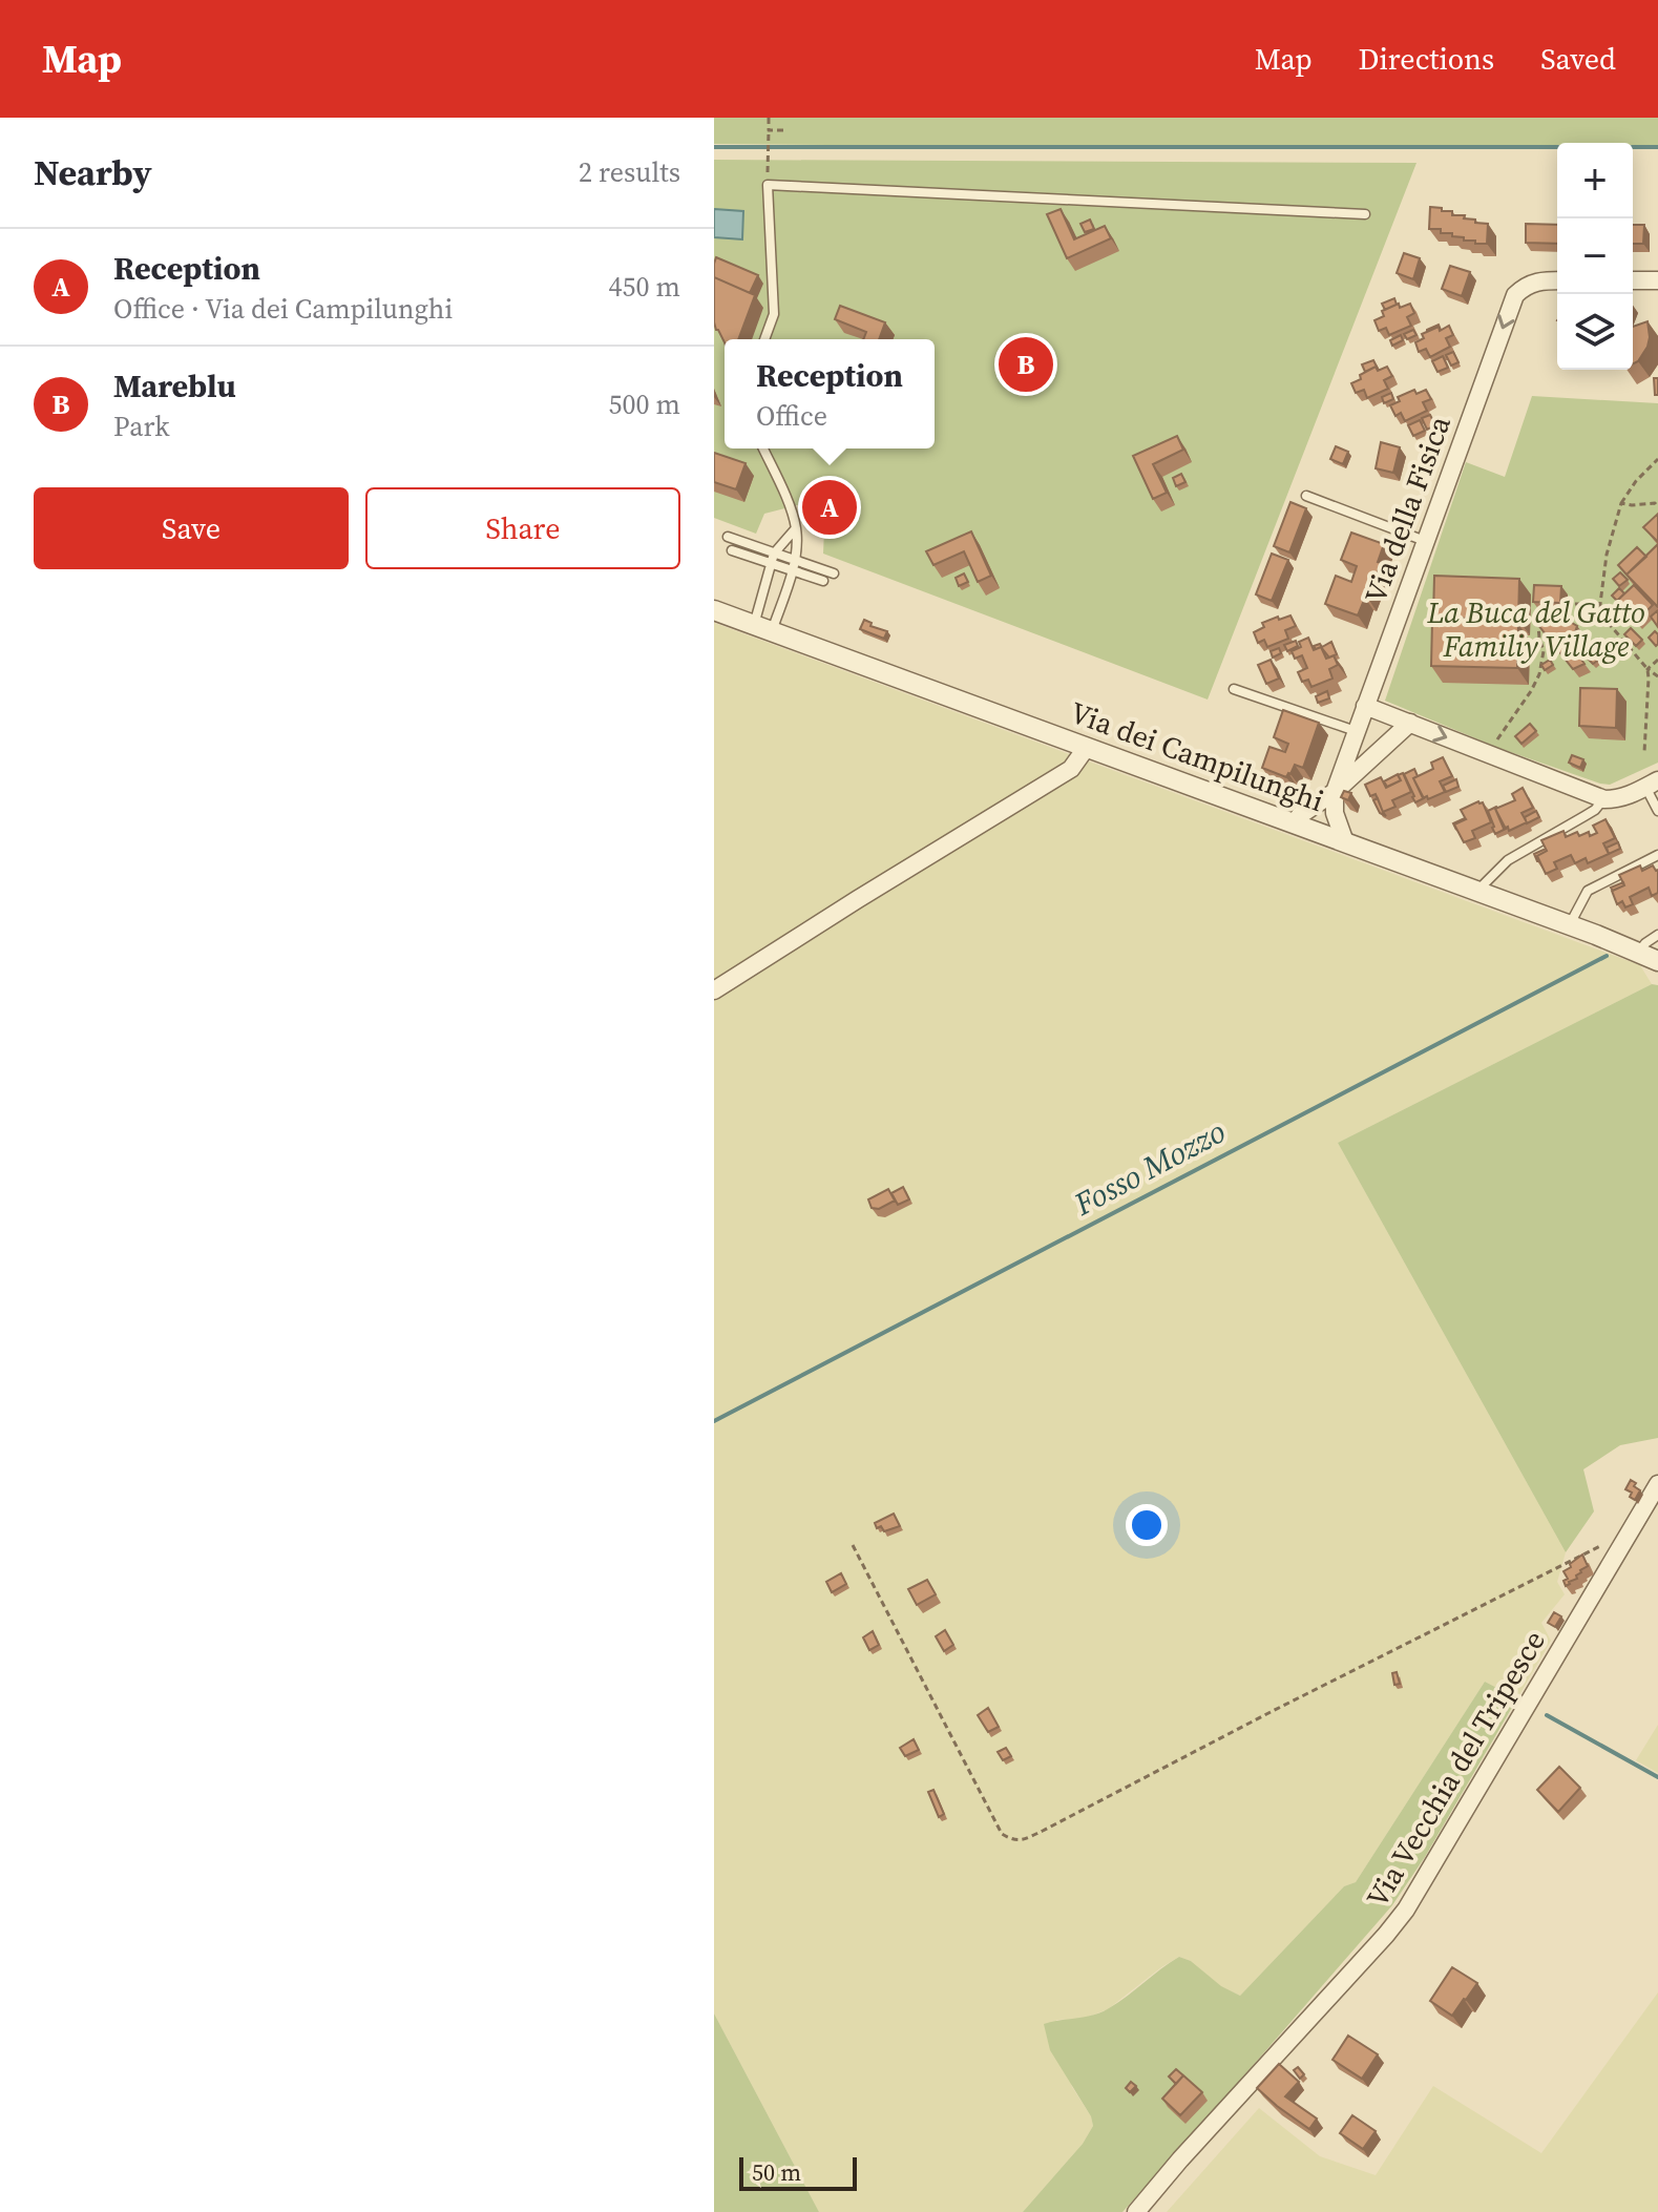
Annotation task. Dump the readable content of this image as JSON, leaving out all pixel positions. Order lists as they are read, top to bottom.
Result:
{
  "streets": {
    "street": ["Via della Fisica", "Via dei Campilunghi", "Via Vecchia del Tripesce"]
  },
  "crossings": [
    ["Via della Fisica", "Via dei Campilunghi"]
  ],
  "one_way": ["Via della Fisica"],
  "water": ["Fosso Mozzo"],
  "parks": ["La Buca del Gatto Familiy Village"],
  "scale_bar": "50 m",
  "page": {
    "header": "Map",
    "nav": ["Map", "Directions", "Saved"],
    "heading": ["Nearby", "2 results"],
    "map_buttons": ["+", "−"],
    "list": [
      {
        "mark": "A",
        "name": "Reception",
        "note": "Office · Via dei Campilunghi",
        "value": "450 m"
      },
      {
        "mark": "B",
        "name": "Mareblu",
        "note": "Park",
        "value": "500 m"
      }
    ],
    "pins": ["B", "A"],
    "popup": ["Reception", "Office"],
    "buttons": ["Save", "Share"],
    "scale": "50 m"
  }
}
